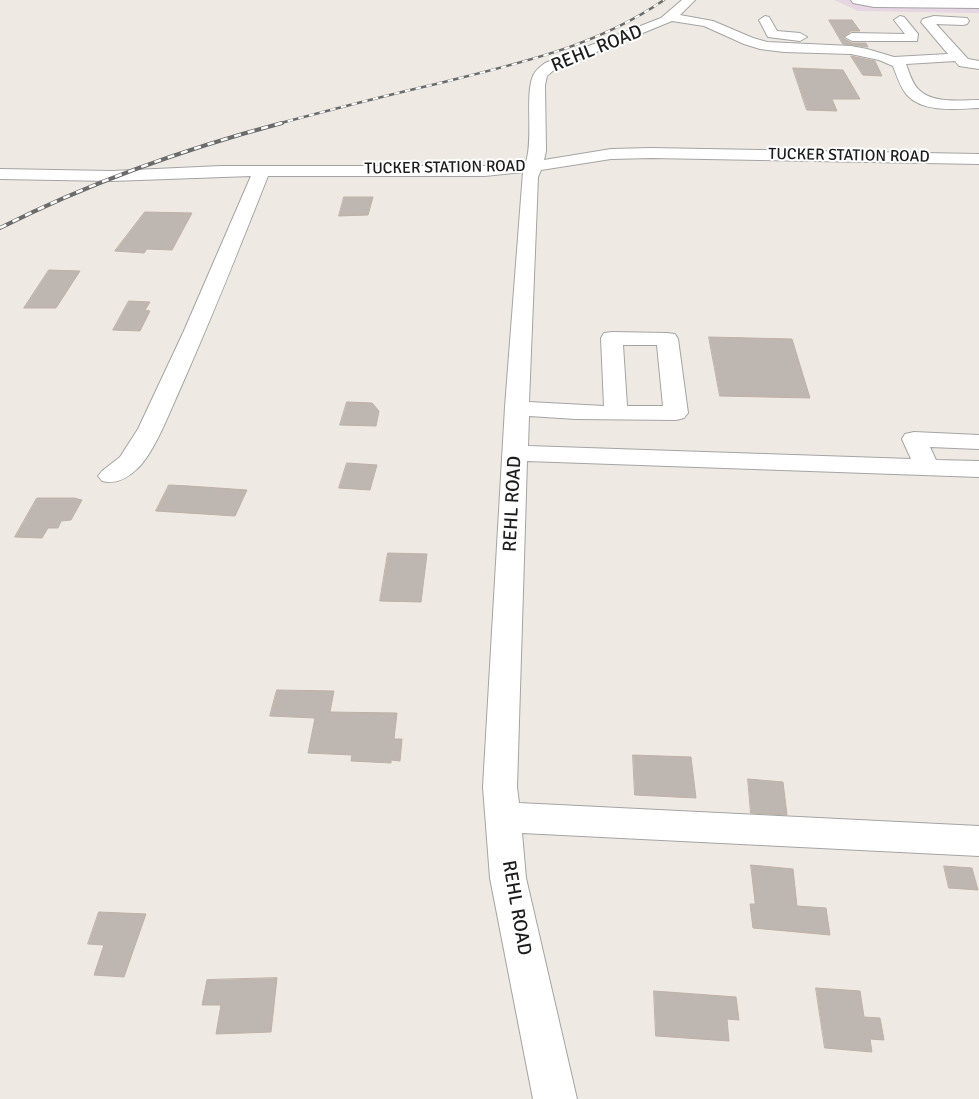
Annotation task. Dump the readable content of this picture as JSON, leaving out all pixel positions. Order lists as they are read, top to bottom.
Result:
{
  "streets": {
    "street": ["REHL ROAD", "TUCKER STATION ROAD"]
  },
  "crossings": [
    ["REHL ROAD", "TUCKER STATION ROAD"]
  ]
}
